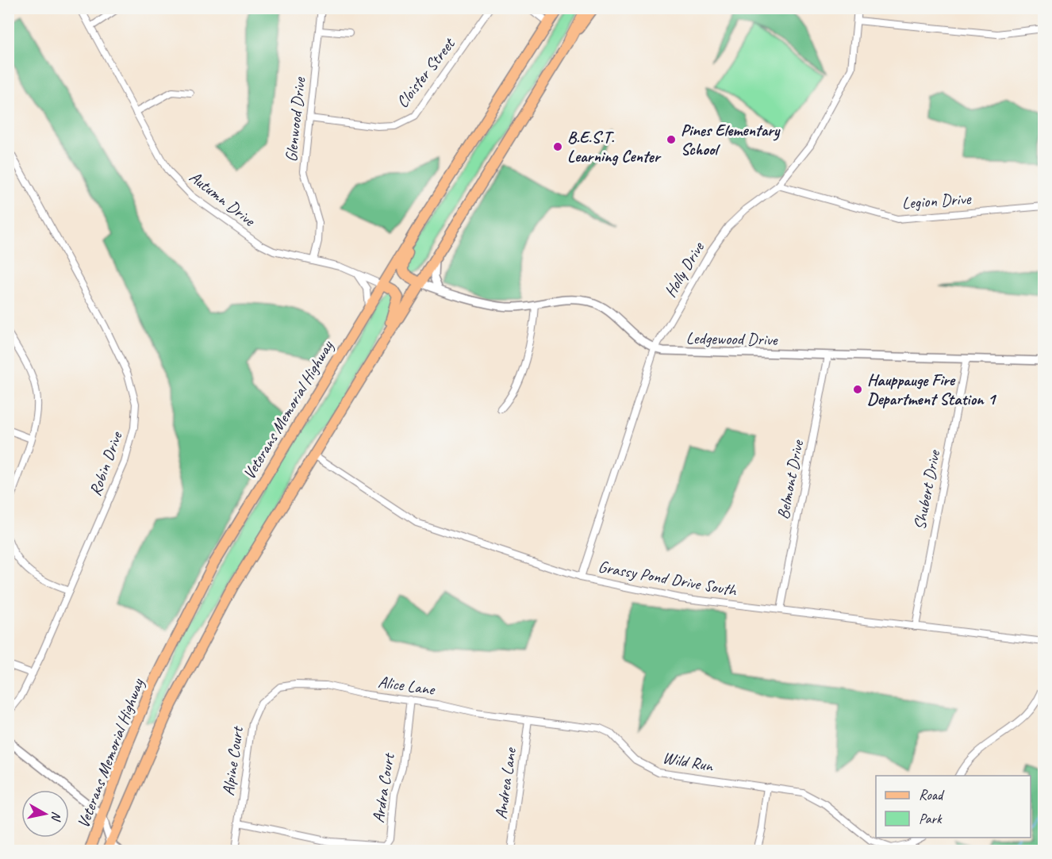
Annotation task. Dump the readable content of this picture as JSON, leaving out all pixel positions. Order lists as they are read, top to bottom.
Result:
{
  "streets": {
    "main road": ["Veterans Memorial Highway"],
    "street": [
      "Cloister Street",
      "Glenwood Drive",
      "Autumn Drive",
      "Legion Drive",
      "Holly Drive",
      "Ledgewood Drive",
      "Robin Drive",
      "Belmont Drive",
      "Shubert Drive",
      "Grassy Pond Drive South",
      "Alice Lane",
      "Alpine Court",
      "Wild Run",
      "Andrea Lane",
      "Ardra Court"
    ]
  },
  "crossings": [
    ["Cloister Street", "Glenwood Drive"],
    ["Glenwood Drive", "Autumn Drive"],
    ["Autumn Drive", "Veterans Memorial Highway"],
    ["Legion Drive", "Holly Drive"],
    ["Holly Drive", "Ledgewood Drive"],
    ["Holly Drive", "Grassy Pond Drive South"],
    ["Ledgewood Drive", "Veterans Memorial Highway"],
    ["Ledgewood Drive", "Belmont Drive"],
    ["Ledgewood Drive", "Shubert Drive"],
    ["Veterans Memorial Highway", "Grassy Pond Drive South"],
    ["Belmont Drive", "Grassy Pond Drive South"],
    ["Shubert Drive", "Grassy Pond Drive South"],
    ["Alice Lane", "Alpine Court"],
    ["Alice Lane", "Wild Run"],
    ["Alice Lane", "Andrea Lane"],
    ["Alice Lane", "Ardra Court"],
    ["Alpine Court", "Ardra Court"],
    ["Wild Run", "Andrea Lane"]
  ],
  "places": ["Pines Elementary School", "B.E.S.T. Learning Center", "Hauppauge Fire Department Station 1"],
  "legend": ["Road", "Park"],
  "north": "right"
}
